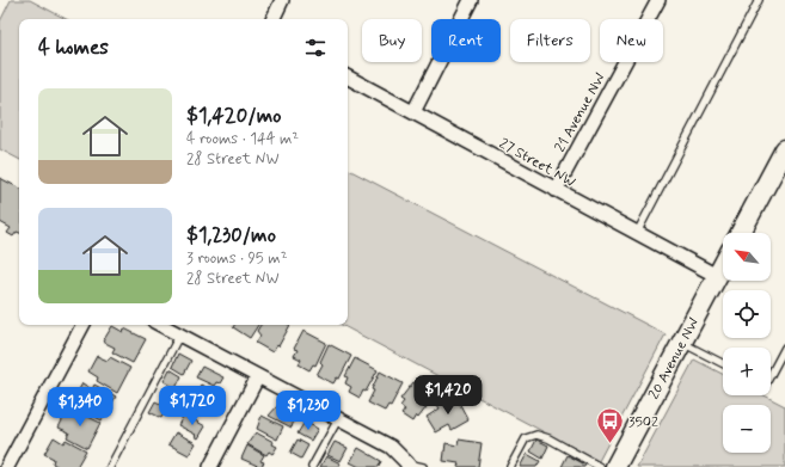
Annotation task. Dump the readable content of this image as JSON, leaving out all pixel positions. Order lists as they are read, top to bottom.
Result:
{
  "streets": {
    "street": ["21 Avenue NW", "27 Street NW", "20 Avenue NW"]
  },
  "crossings": [
    ["21 Avenue NW", "27 Street NW"],
    ["27 Street NW", "20 Avenue NW"]
  ],
  "places": {
    "bus stop": ["3502"]
  },
  "north": "top left",
  "page": {
    "chip": [
      "Buy",
      "Rent",
      "Filters",
      "New"
    ],
    "heading": "4 homes",
    "list": [
      {
        "name": "$1,420/mo",
        "note": "4 rooms · 144 m² · 28 Street NW"
      },
      {
        "name": "$1,230/mo",
        "note": "3 rooms · 95 m² · 28 Street NW"
      }
    ],
    "map_buttons": ["+", "−"],
    "price": [
      "$1,420",
      "$1,720",
      "$1,340",
      "$1,230"
    ]
  }
}
